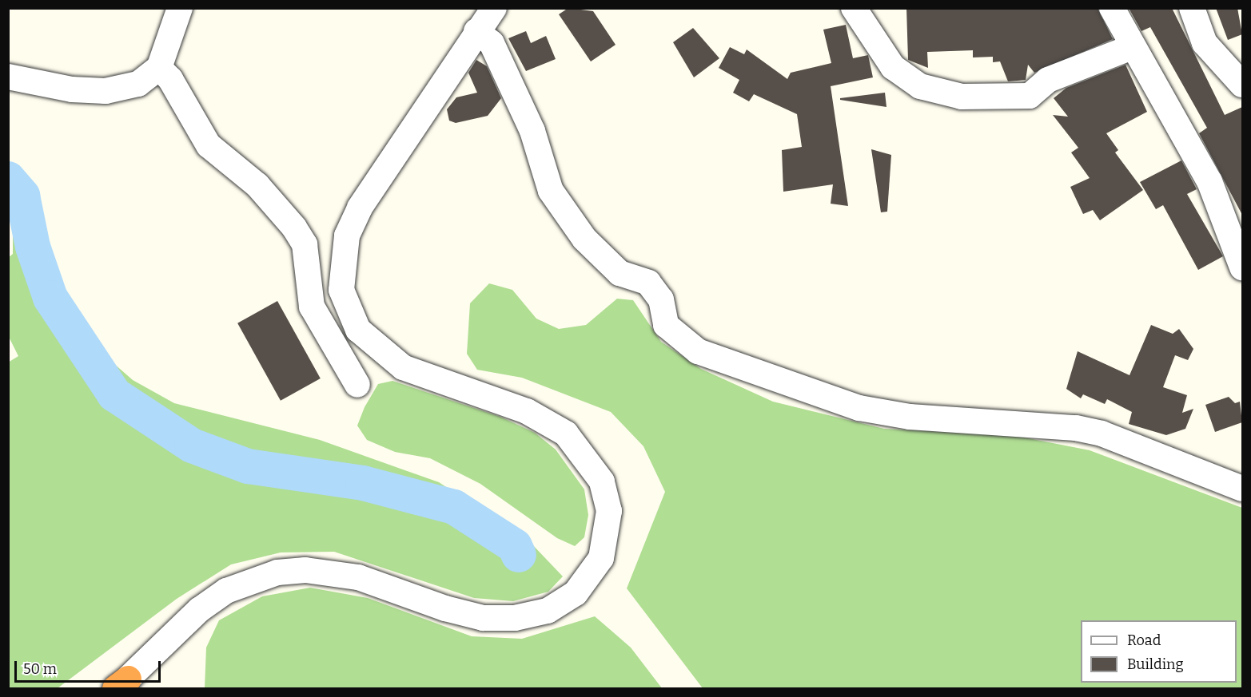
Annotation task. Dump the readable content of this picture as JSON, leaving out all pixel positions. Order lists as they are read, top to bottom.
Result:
{
  "legend": ["Road", "Building"],
  "scale_bar": "50 m"
}
